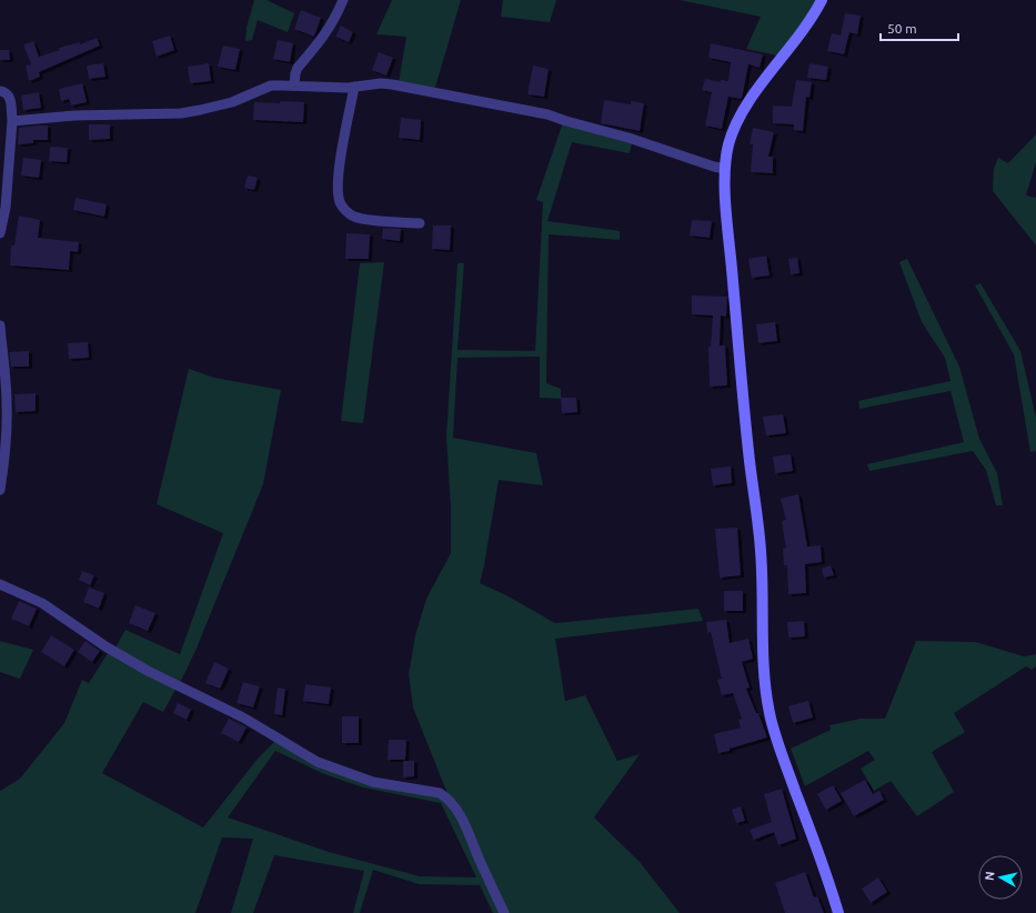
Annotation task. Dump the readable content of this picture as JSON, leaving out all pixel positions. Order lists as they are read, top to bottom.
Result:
{
  "scale_bar": "50 m",
  "north": "left"
}
